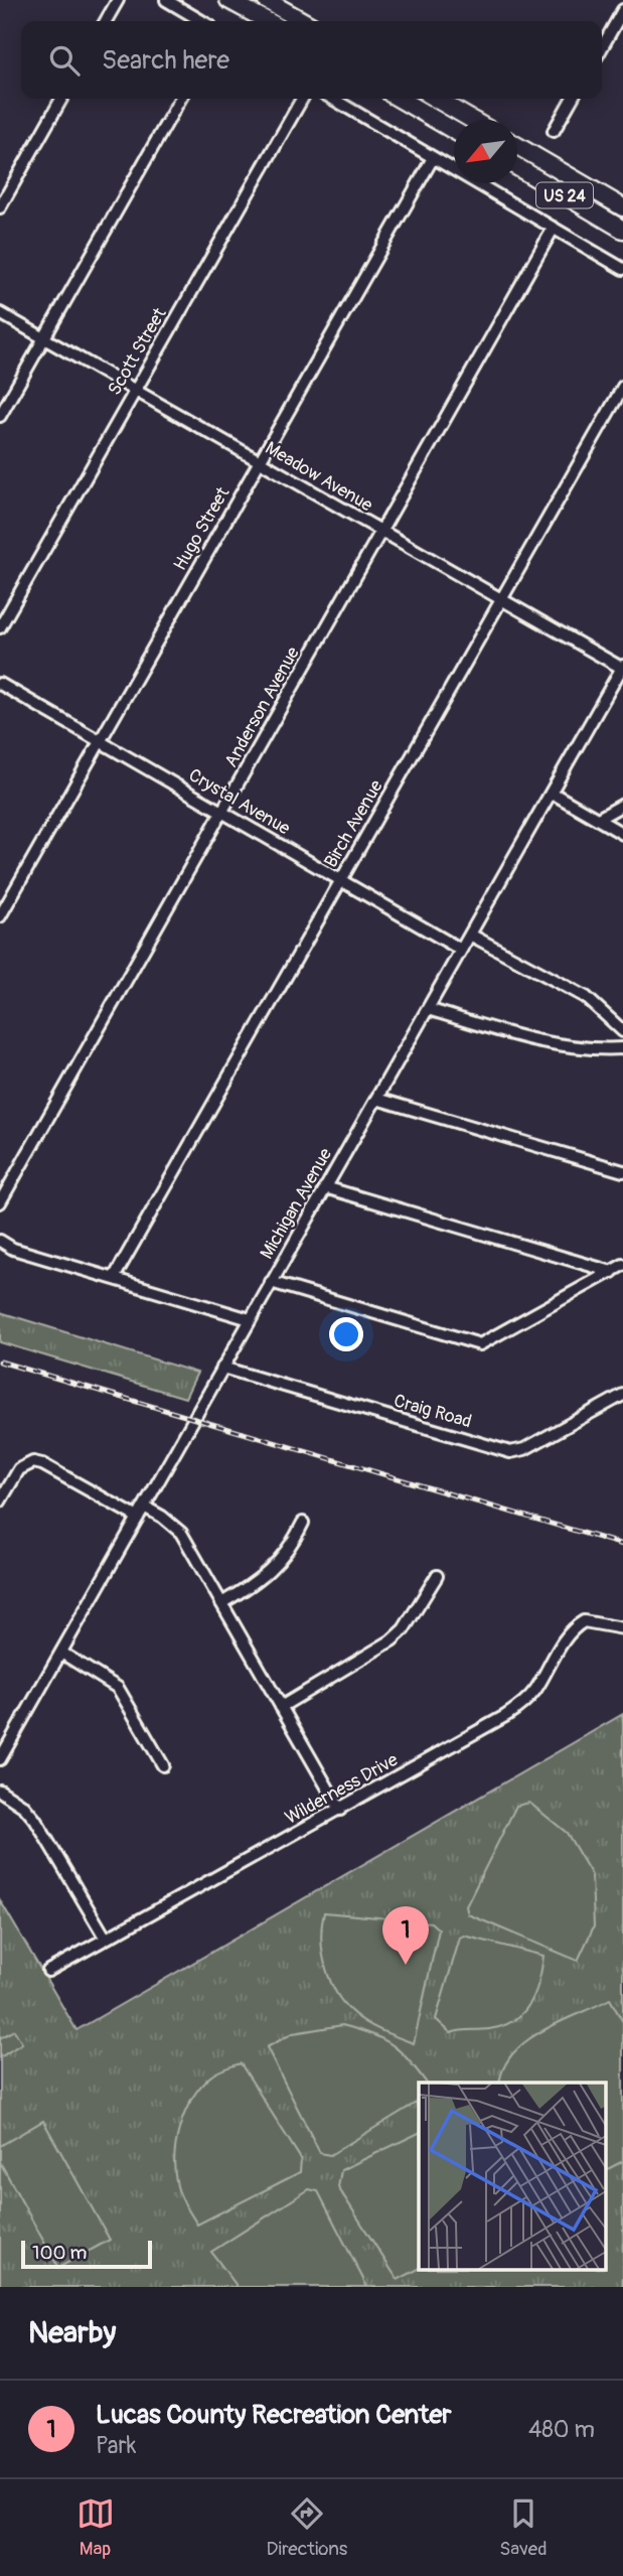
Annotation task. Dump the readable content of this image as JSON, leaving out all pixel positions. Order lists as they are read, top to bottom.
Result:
{
  "streets": {
    "highway": ["US 24"],
    "street": [
      "Scott Street",
      "Meadow Avenue",
      "Hugo Street",
      "Anderson Avenue",
      "Crystal Avenue",
      "Birch Avenue",
      "Michigan Avenue",
      "Craig Road",
      "Wilderness Drive"
    ]
  },
  "crossings": [
    ["Scott Street", "Meadow Avenue"],
    ["Meadow Avenue", "Hugo Street"],
    ["Meadow Avenue", "Anderson Avenue"],
    ["Meadow Avenue", "Birch Avenue"],
    ["Meadow Avenue", "Michigan Avenue"],
    ["Hugo Street", "Crystal Avenue"],
    ["Anderson Avenue", "Crystal Avenue"],
    ["Crystal Avenue", "Birch Avenue"],
    ["Crystal Avenue", "Michigan Avenue"],
    ["Michigan Avenue", "Craig Road"]
  ],
  "scale_bar": "100 m",
  "north": "bottom left",
  "page": {
    "search": "Search here",
    "pins": "1",
    "scale": "100 m",
    "heading": "Nearby",
    "list": [
      {
        "mark": "1",
        "name": "Lucas County Recreation Center",
        "note": "Park",
        "value": "480 m"
      }
    ],
    "nav": ["Map", "Directions", "Saved"]
  }
}
